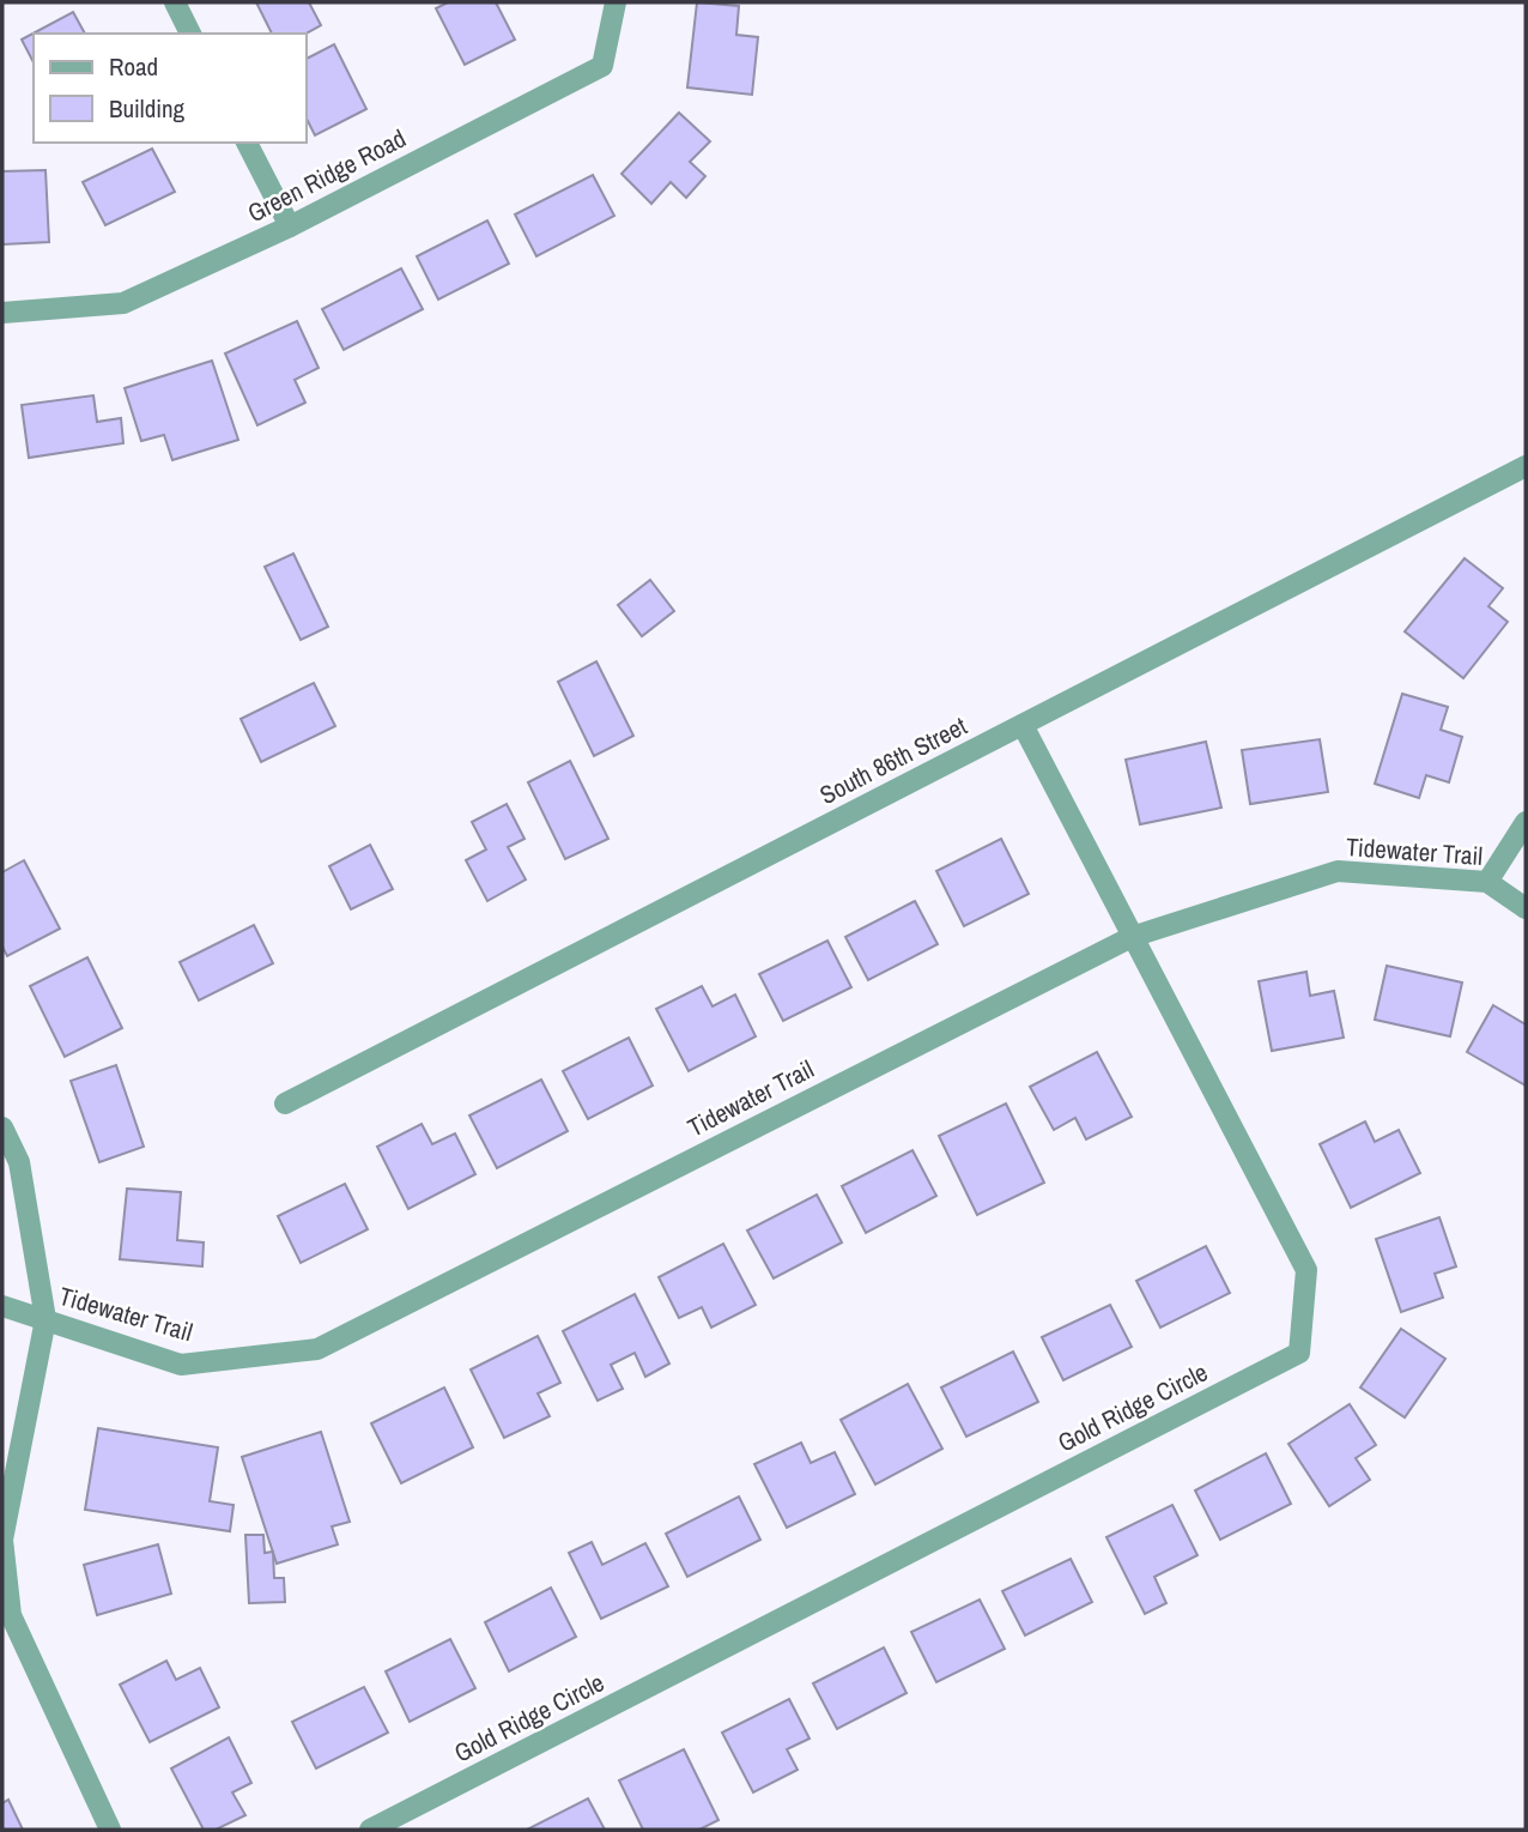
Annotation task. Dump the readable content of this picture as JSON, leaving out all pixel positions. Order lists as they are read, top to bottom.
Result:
{
  "streets": {
    "street": [
      "Green Ridge Road",
      "South 86th Street",
      "Tidewater Trail",
      "Gold Ridge Circle"
    ]
  },
  "crossings": [
    ["South 86th Street", "Gold Ridge Circle"],
    ["Tidewater Trail", "Gold Ridge Circle"]
  ],
  "legend": ["Road", "Building"]
}
